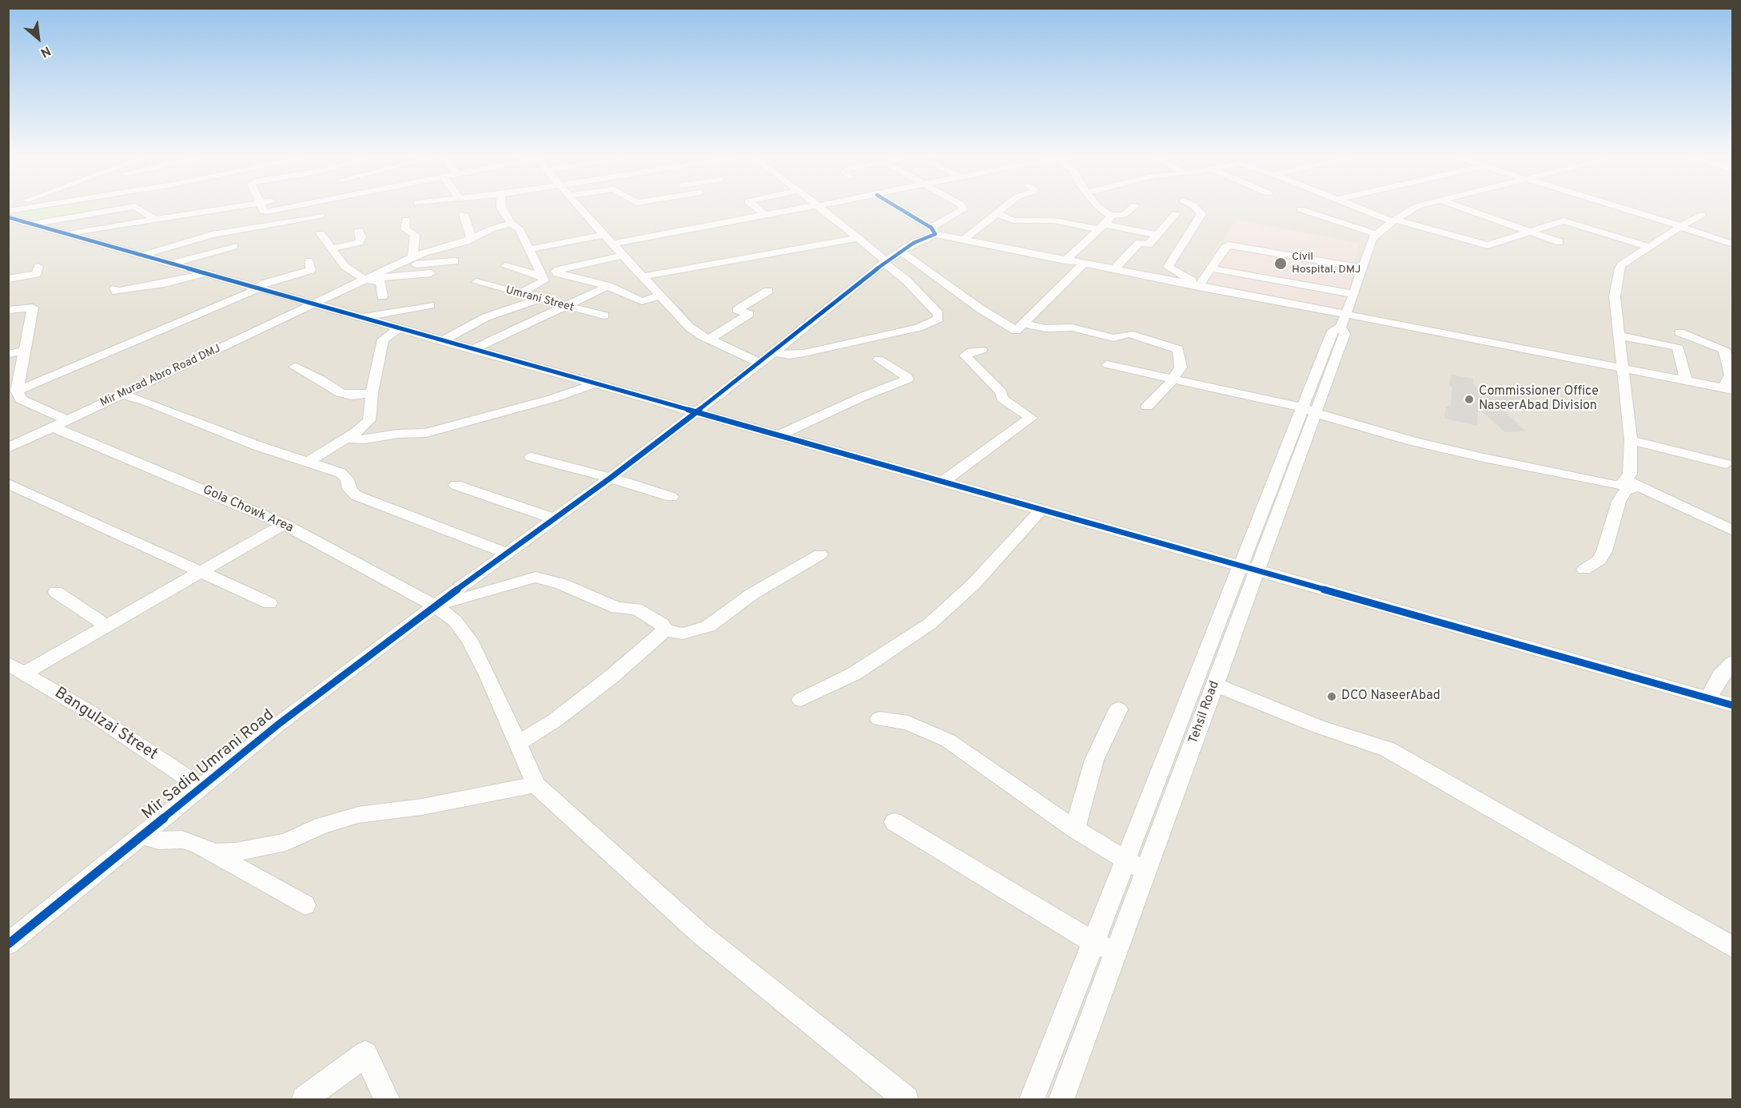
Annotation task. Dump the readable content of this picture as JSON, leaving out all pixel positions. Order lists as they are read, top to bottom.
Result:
{
  "streets": {
    "street": [
      "Umrani Street",
      "Mir Murad Abro Road DMJ",
      "Gola Chowk Area",
      "Tehsil Road",
      "Bangulzai Street",
      "Mir Sadiq Umrani Road"
    ]
  },
  "crossings": [
    ["Mir Murad Abro Road DMJ", "Gola Chowk Area"],
    ["Gola Chowk Area", "Mir Sadiq Umrani Road"],
    ["Bangulzai Street", "Mir Sadiq Umrani Road"]
  ],
  "places": ["Civil Hospital, DMJ", "Commissioner Office NaseerAbad Division", "DCO NaseerAbad"],
  "north": "bottom right"
}
